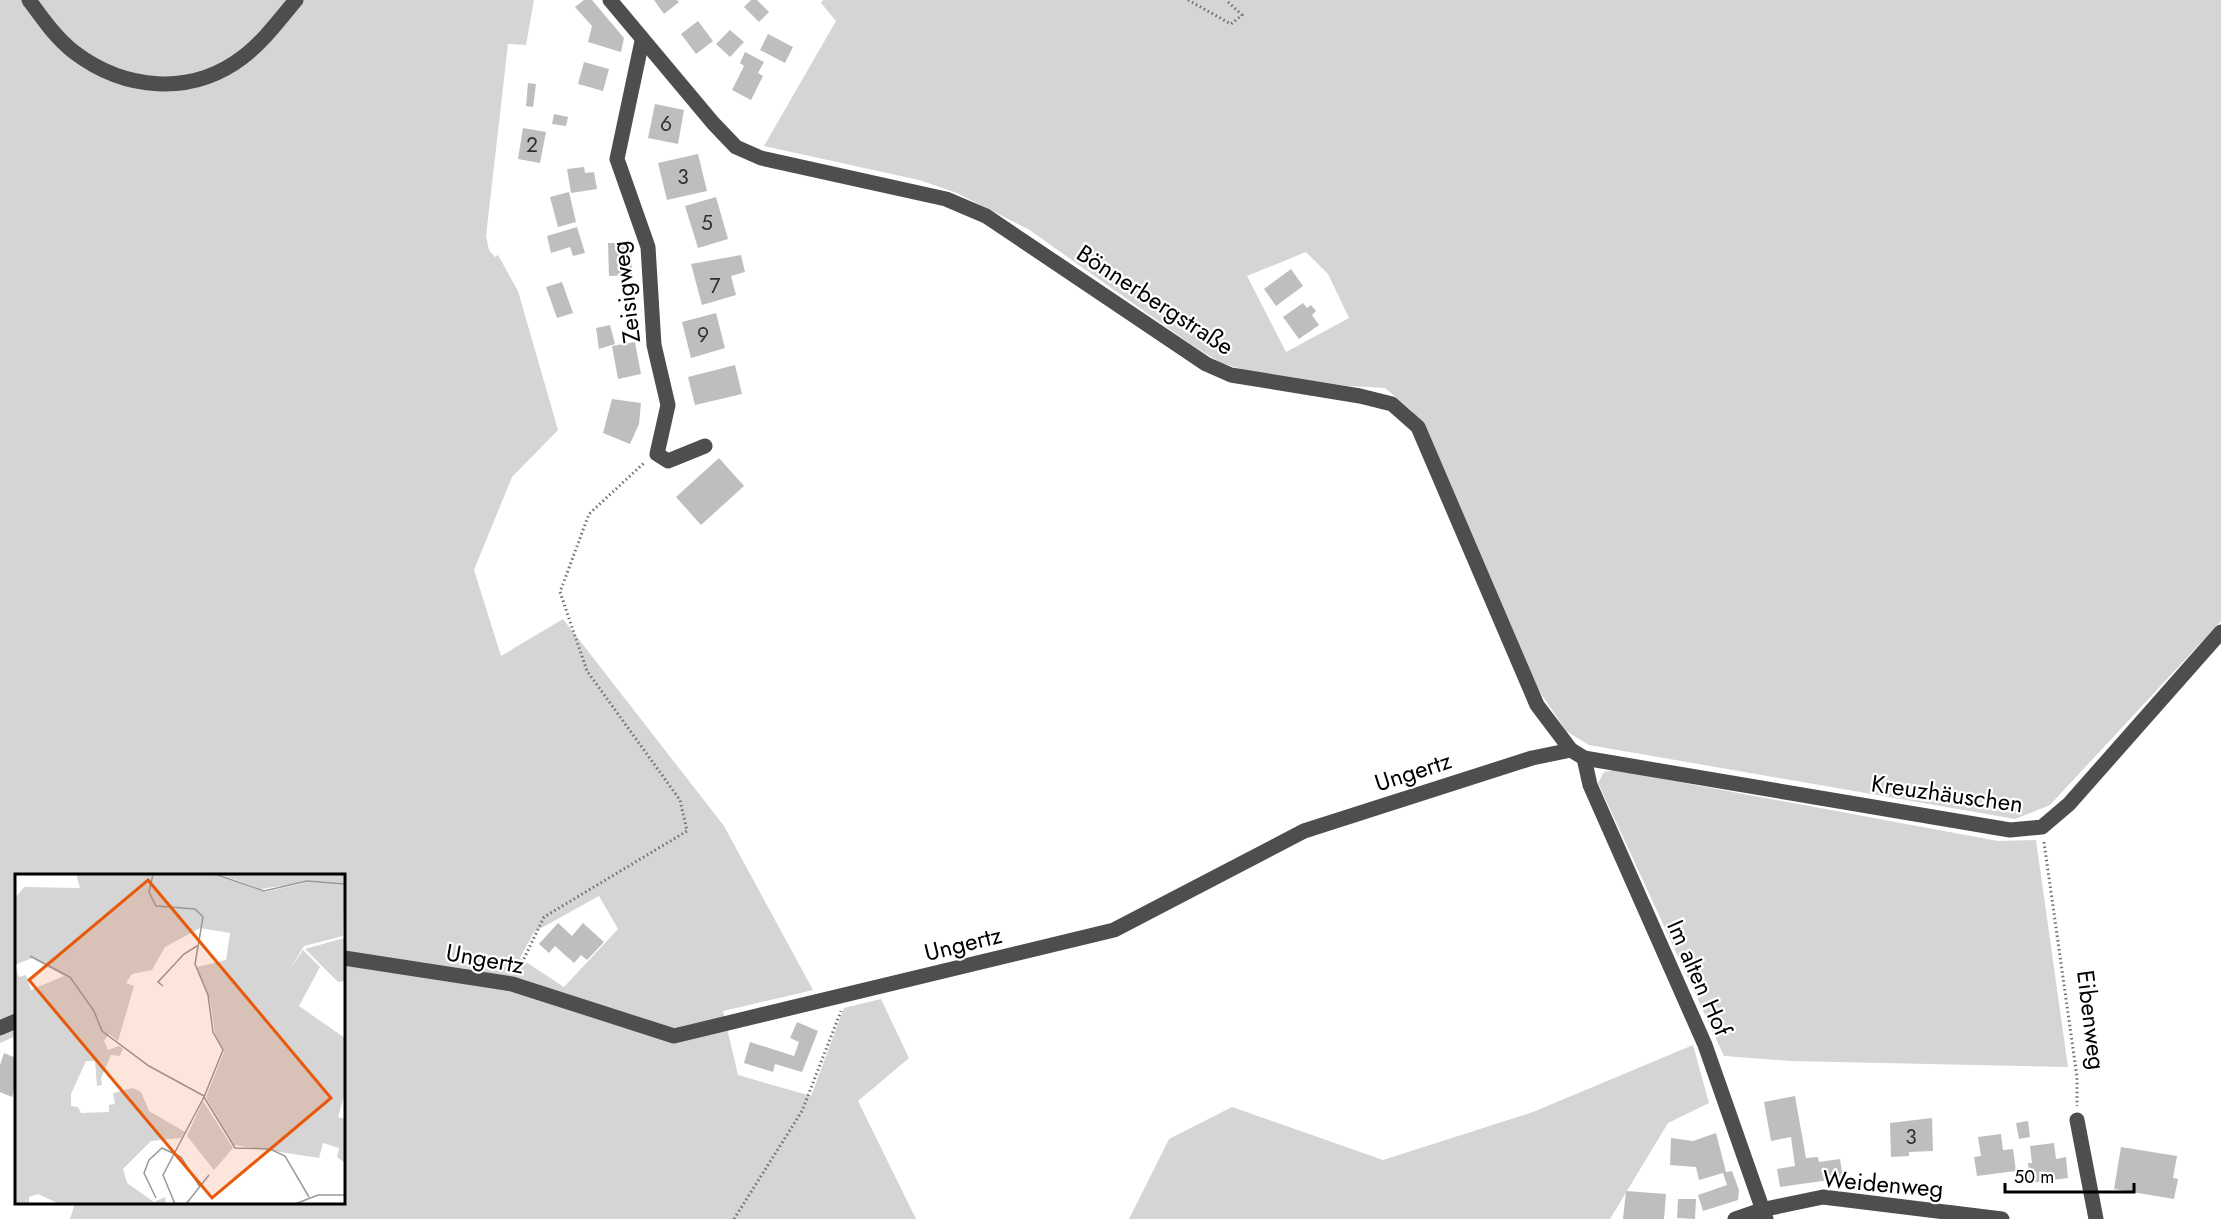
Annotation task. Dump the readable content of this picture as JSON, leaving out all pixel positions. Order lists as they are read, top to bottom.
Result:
{
  "streets": {
    "street": [
      "Zeisigweg",
      "Bönnerbergstraße",
      "Ungertz",
      "Kreuzhäuschen",
      "Im alten Hof",
      "Weidenweg"
    ],
    "path": ["Eibenweg"]
  },
  "crossings": [
    ["Zeisigweg", "Bönnerbergstraße"],
    ["Bönnerbergstraße", "Ungertz"],
    ["Bönnerbergstraße", "Kreuzhäuschen"],
    ["Bönnerbergstraße", "Im alten Hof"],
    ["Ungertz", "Kreuzhäuschen"],
    ["Ungertz", "Im alten Hof"],
    ["Kreuzhäuschen", "Im alten Hof"],
    ["Kreuzhäuschen", "Eibenweg"],
    ["Im alten Hof", "Weidenweg"]
  ],
  "house_numbers": [
    "6",
    "2",
    "3",
    "5",
    "7",
    "9",
    "3"
  ],
  "scale_bar": "50 m"
}
